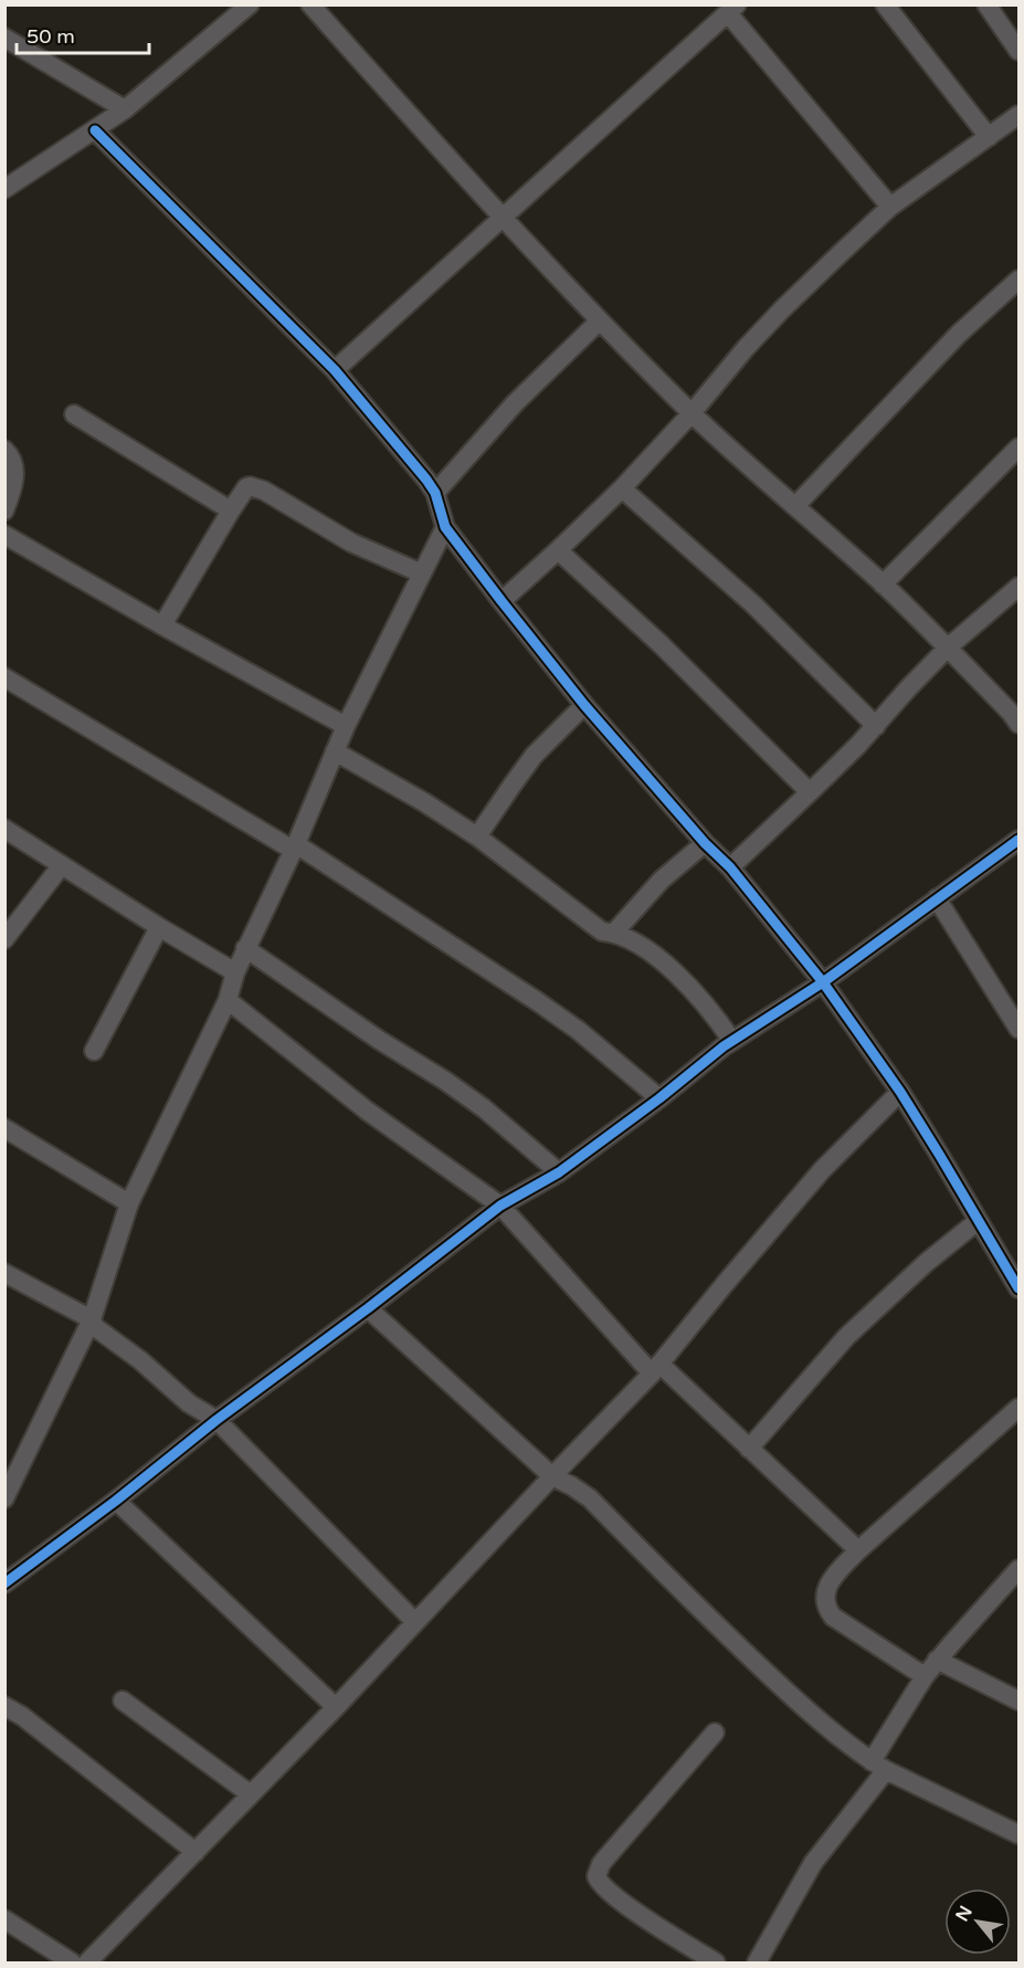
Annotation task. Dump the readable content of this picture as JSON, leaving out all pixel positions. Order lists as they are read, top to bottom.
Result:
{
  "scale_bar": "50 m",
  "north": "top left"
}
